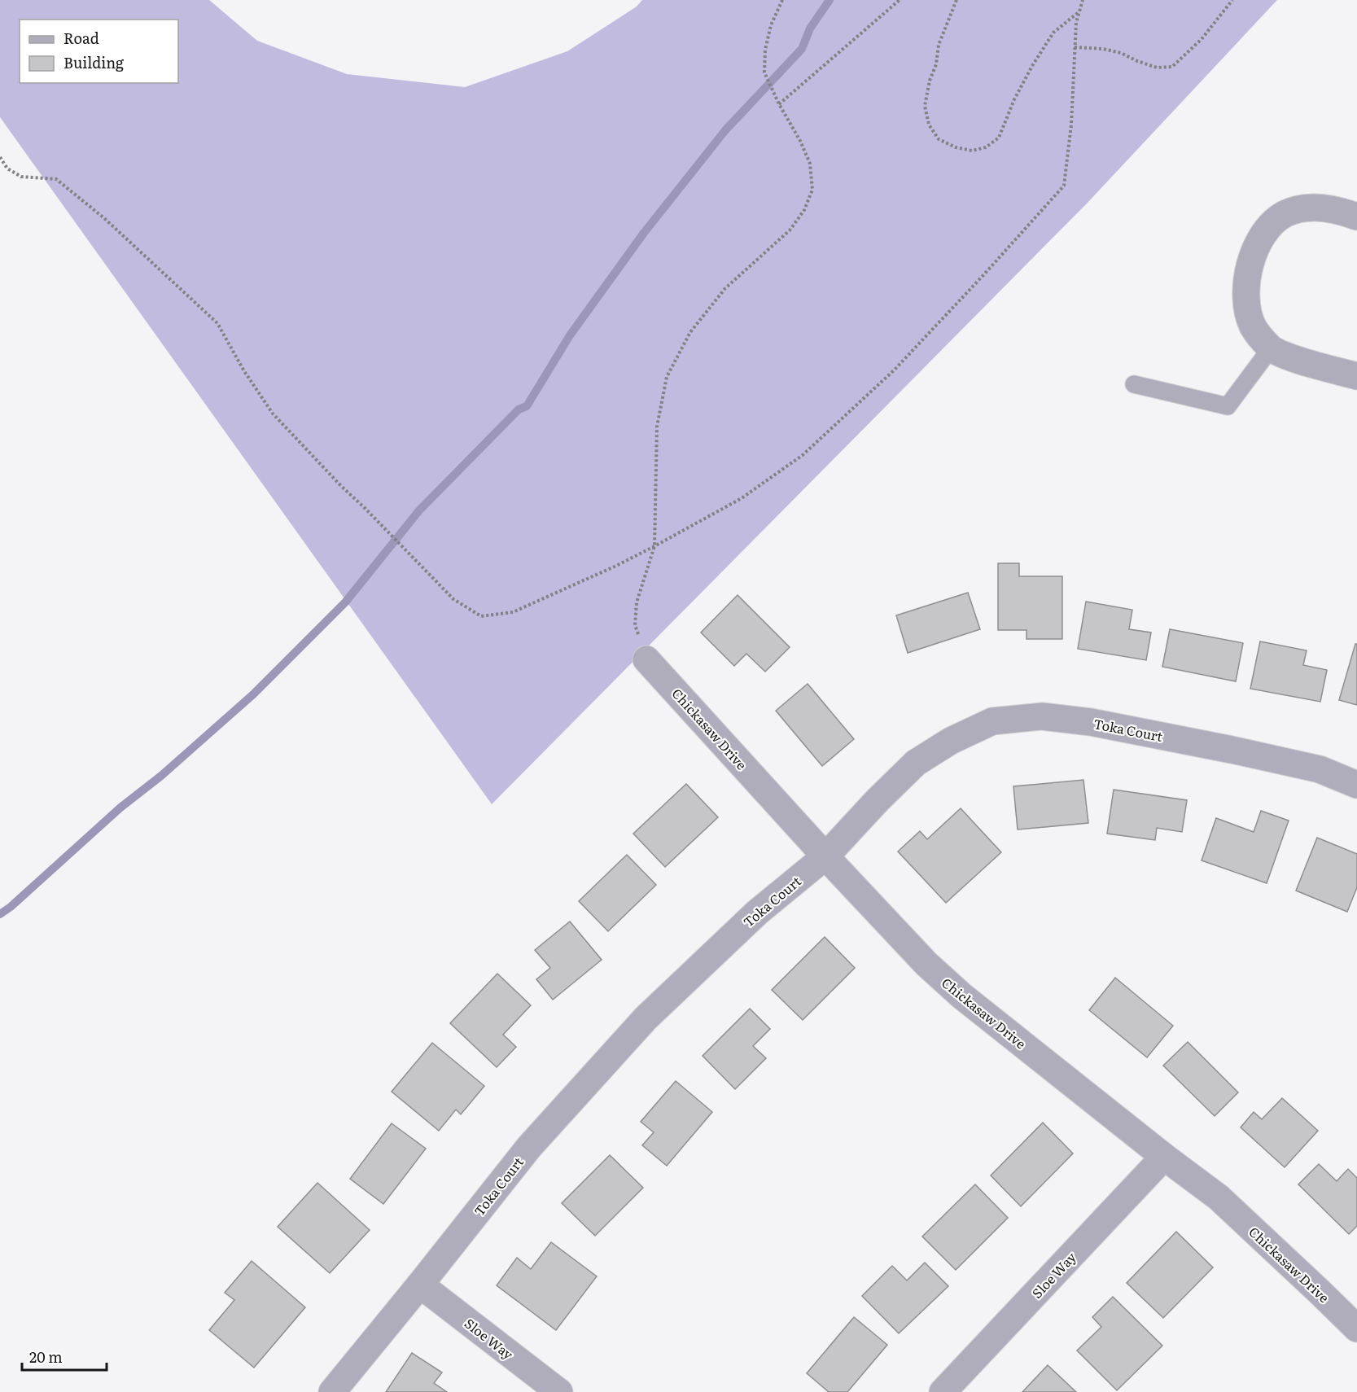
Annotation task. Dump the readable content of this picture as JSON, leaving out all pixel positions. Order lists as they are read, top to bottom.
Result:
{
  "streets": {
    "street": ["Chickasaw Drive", "Toka Court", "Sloe Way"]
  },
  "crossings": [
    ["Chickasaw Drive", "Toka Court"],
    ["Chickasaw Drive", "Sloe Way"],
    ["Toka Court", "Sloe Way"]
  ],
  "legend": ["Road", "Building"],
  "scale_bar": "20 m"
}
